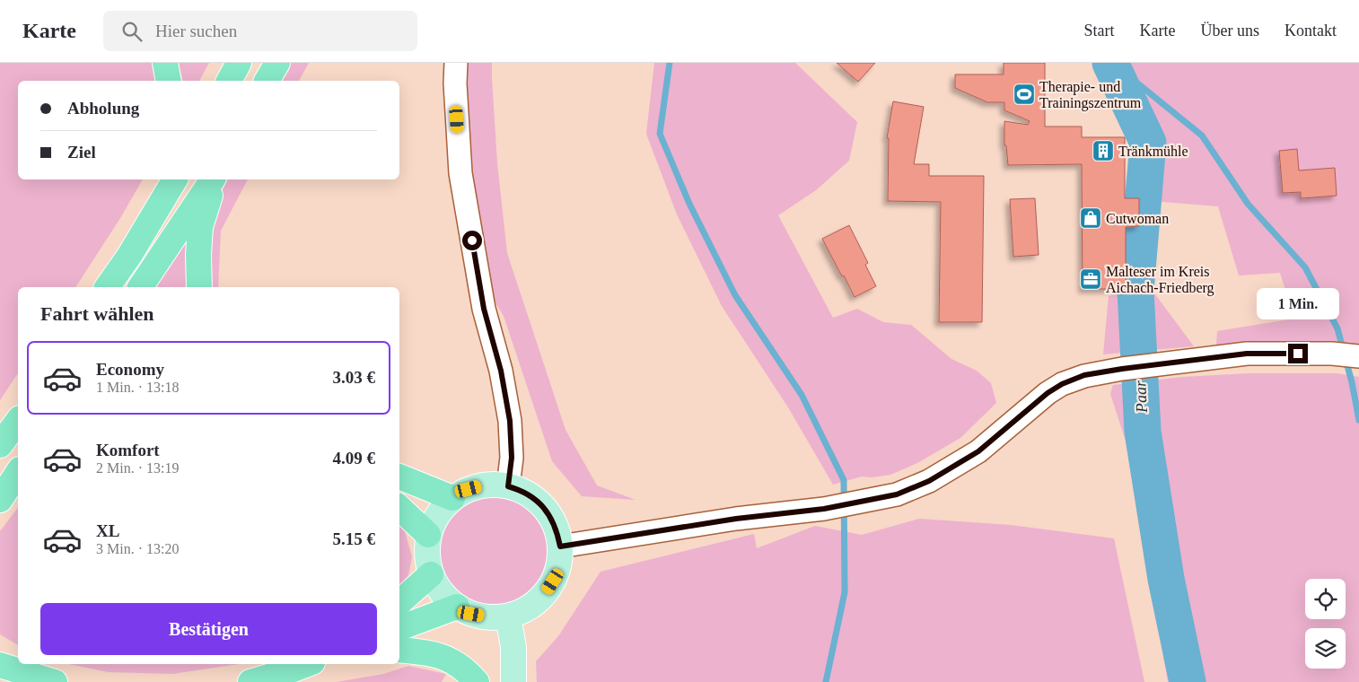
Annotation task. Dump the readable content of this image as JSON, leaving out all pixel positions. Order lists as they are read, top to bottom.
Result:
{
  "water": ["Paar"],
  "places": {
    "sports": ["Therapie- und Trainingszentrum"],
    "building": ["Tränkmühle"],
    "shop": ["Cutwoman"],
    "office": ["Malteser im Kreis Aichach-Friedberg"]
  },
  "page": {
    "header": "Karte",
    "search": "Hier suchen",
    "nav": [
      "Start",
      "Karte",
      "Über uns",
      "Kontakt"
    ],
    "banner": ["Abholung", "Ziel"],
    "heading": "Fahrt wählen",
    "bubble": "1 Min.",
    "list": [
      {
        "name": "Economy",
        "note": "1 Min. · 13:18",
        "value": "3.03 €"
      },
      {
        "name": "Komfort",
        "note": "2 Min. · 13:19",
        "value": "4.09 €"
      },
      {
        "name": "XL",
        "note": "3 Min. · 13:20",
        "value": "5.15 €"
      }
    ],
    "buttons": "Bestätigen"
  }
}
